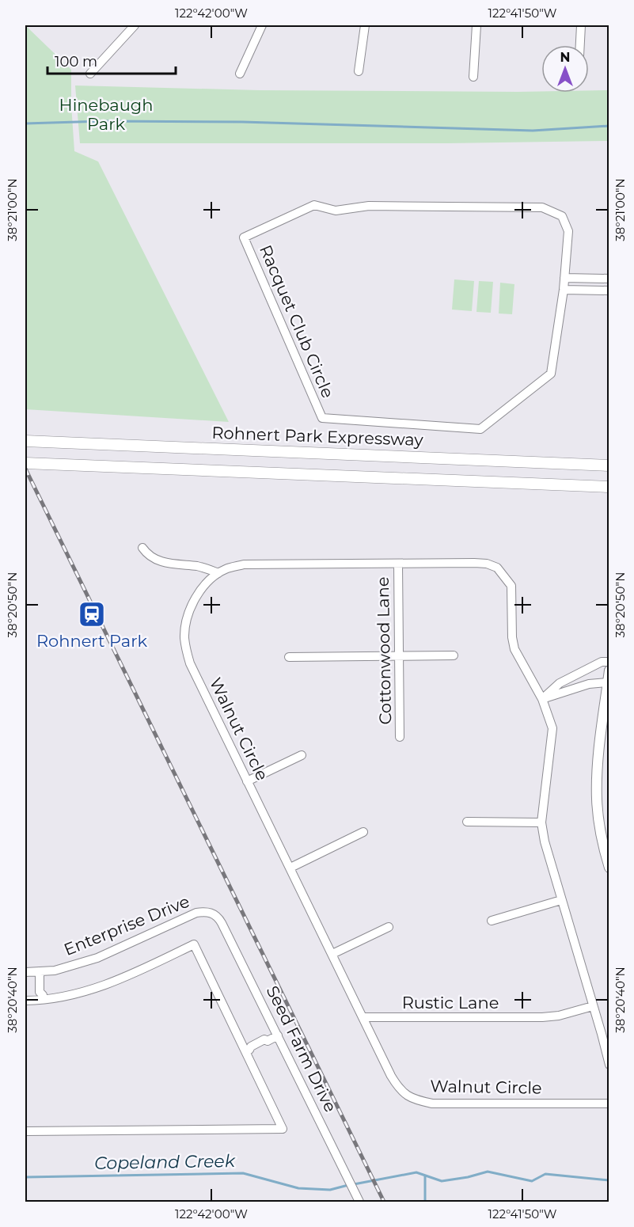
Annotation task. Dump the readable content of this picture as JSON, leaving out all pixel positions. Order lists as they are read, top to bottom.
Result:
{
  "streets": {
    "main road": ["Rohnert Park Expressway"],
    "street": [
      "Racquet Club Circle",
      "Cottonwood Lane",
      "Walnut Circle",
      "Enterprise Drive",
      "Rustic Lane",
      "Seed Farm Drive"
    ]
  },
  "crossings": [
    ["Cottonwood Lane", "Walnut Circle"],
    ["Walnut Circle", "Rustic Lane"],
    ["Enterprise Drive", "Seed Farm Drive"]
  ],
  "water": ["Copeland Creek"],
  "parks": ["Hinebaugh Park"],
  "places": {
    "station": ["Rohnert Park"]
  },
  "scale_bar": "100 m",
  "north": "top",
  "coordinates": [
    "122°42'00\"W",
    "122°41'50\"W",
    "38°21'00\"N",
    "38°20'50\"N",
    "38°20'40\"N"
  ]
}
